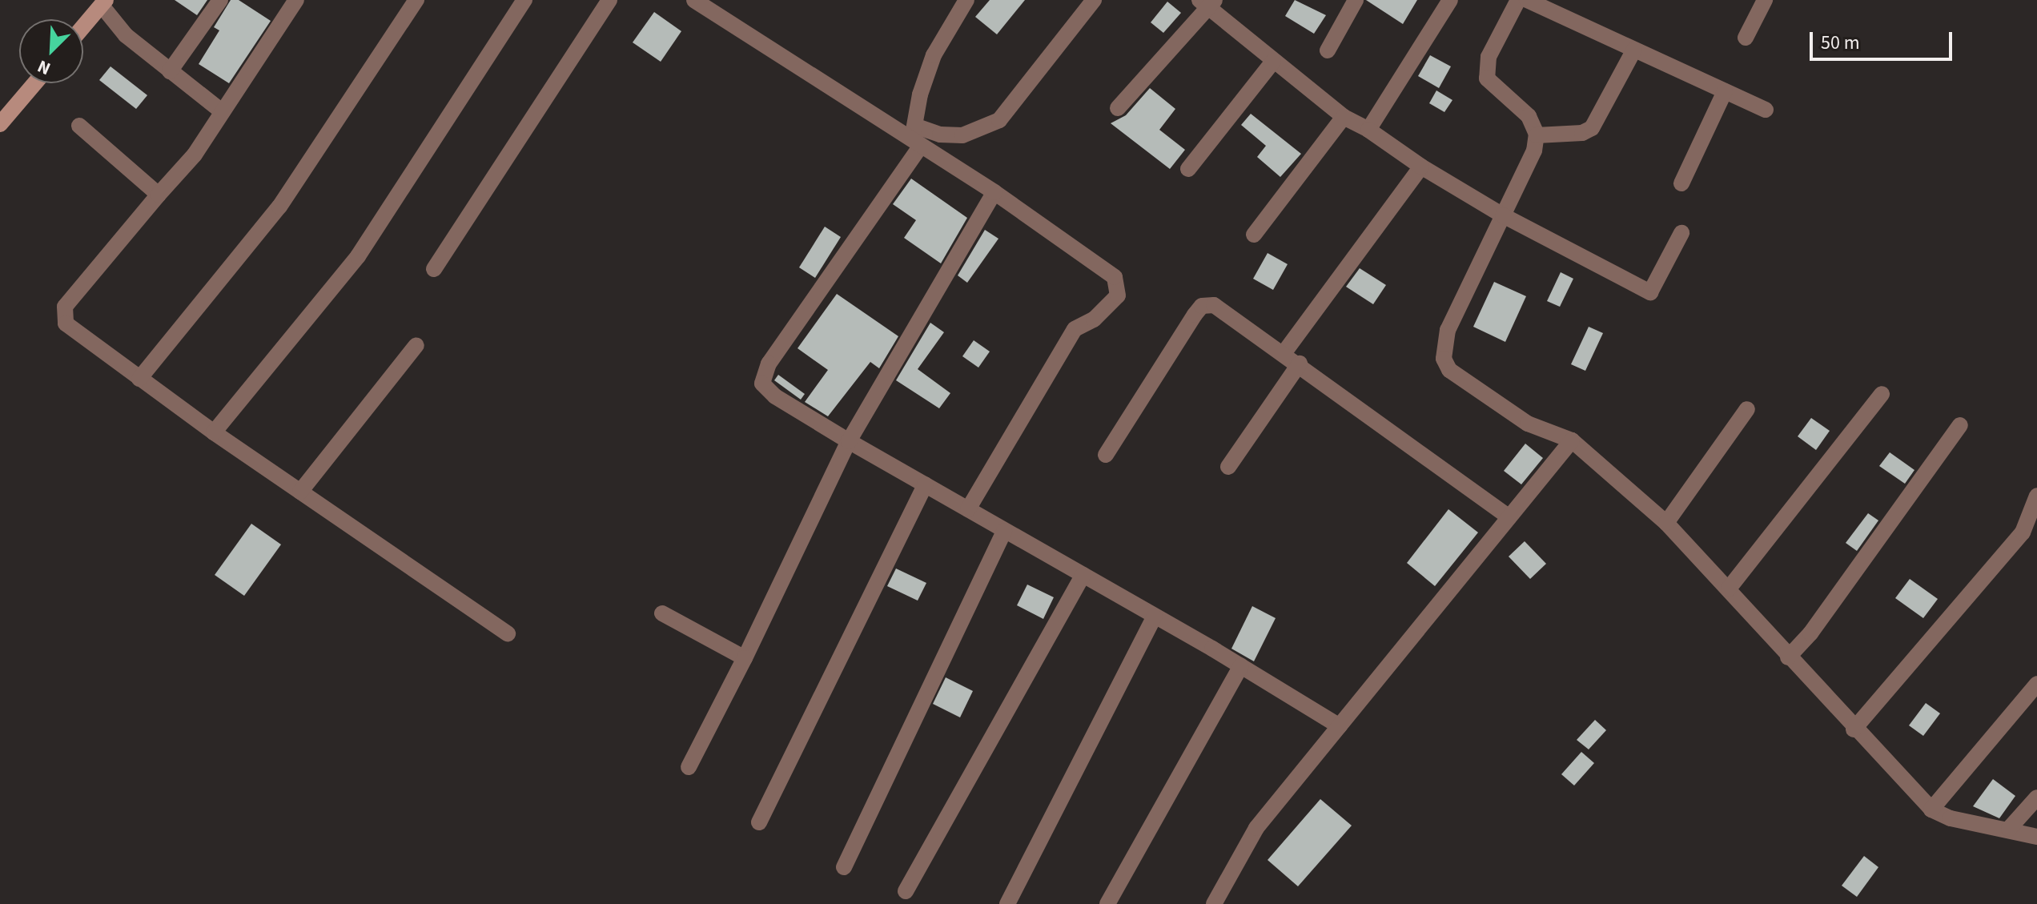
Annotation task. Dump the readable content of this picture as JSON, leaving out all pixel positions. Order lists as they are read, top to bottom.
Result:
{
  "scale_bar": "50 m",
  "north": "bottom left"
}
